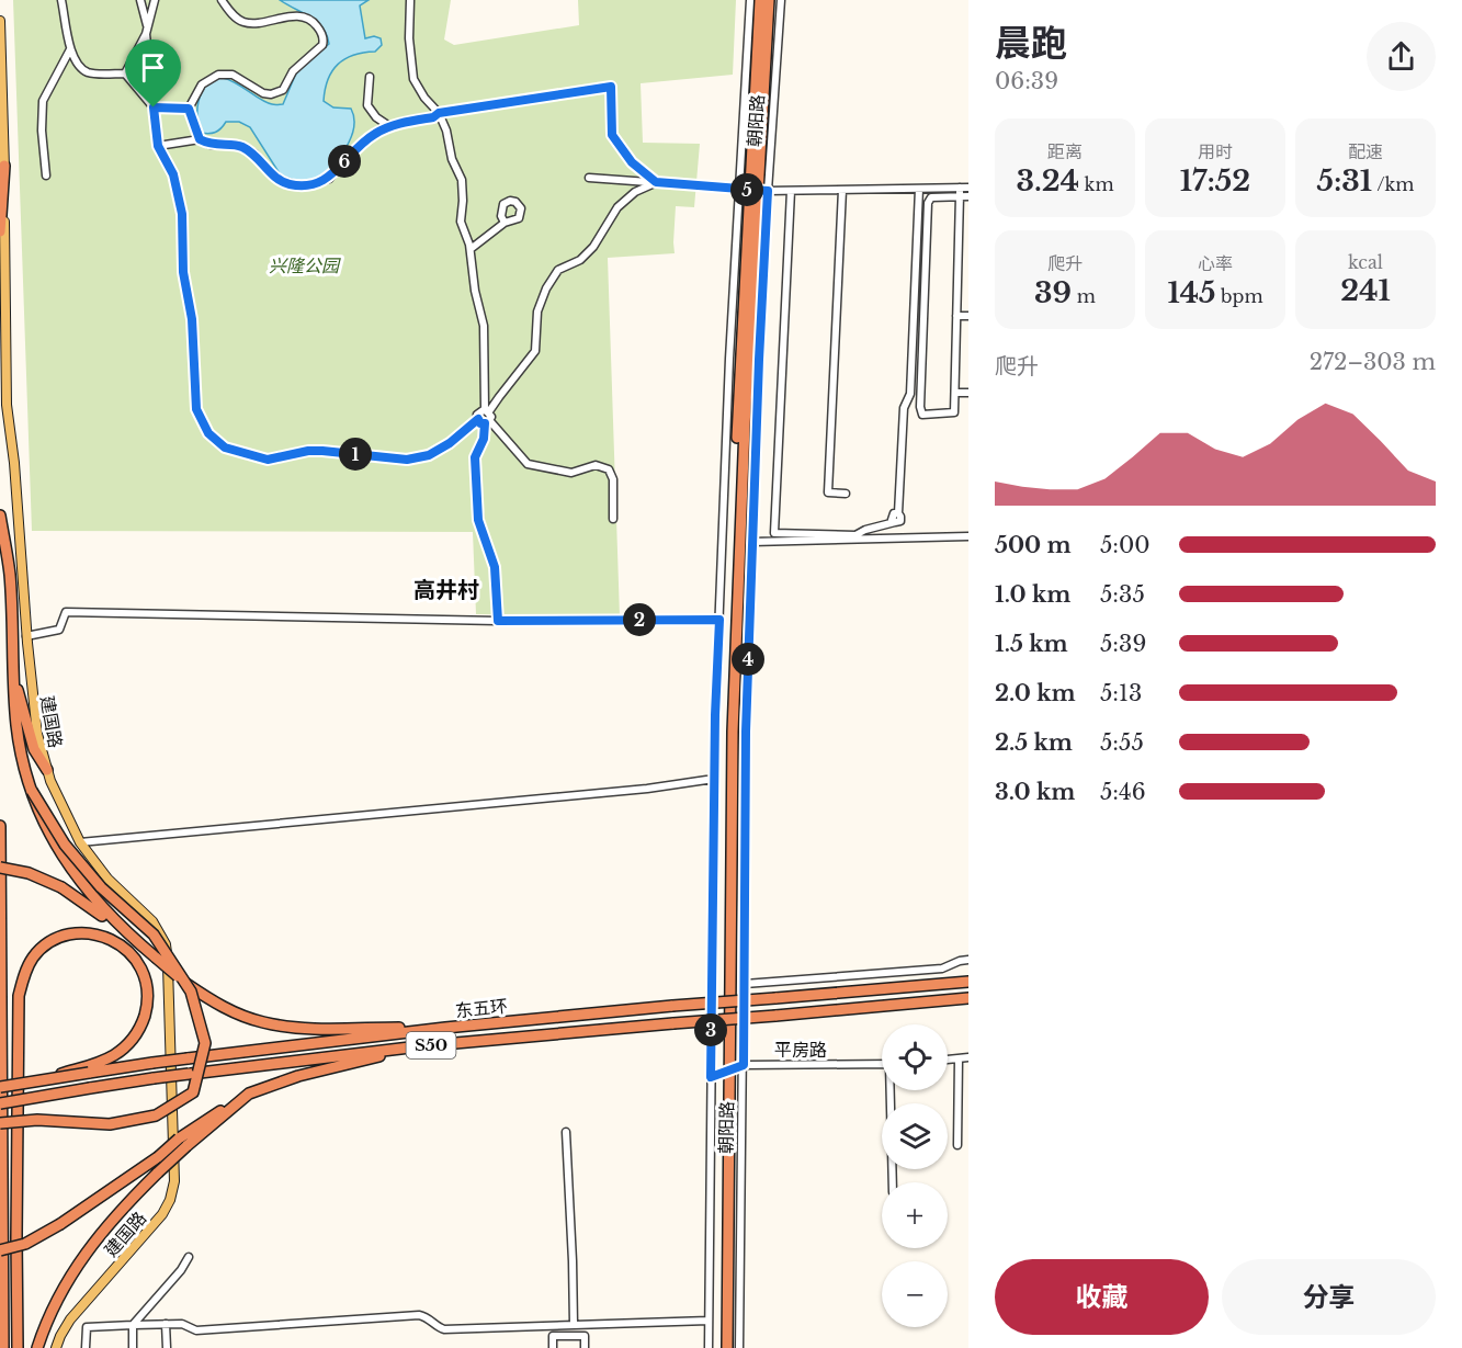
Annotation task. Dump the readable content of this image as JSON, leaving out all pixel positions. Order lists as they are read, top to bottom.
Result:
{
  "streets": {
    "highway": ["朝阳路", "东五环", "S50"],
    "main road": ["建国路"],
    "street": ["平房路"]
  },
  "crossings": [
    ["朝阳路", "平房路"]
  ],
  "districts": ["高井村"],
  "parks": ["兴隆公园"],
  "page": {
    "heading": ["晨跑", "06:39"],
    "stats": [
      ["距离", "3.24 km"],
      ["用时", "17:52"],
      ["配速", "5:31 /km"],
      ["爬升", "39 m"],
      ["心率", "145 bpm"],
      ["kcal", "241"]
    ],
    "pins": [
      "6",
      "5",
      "1",
      "2",
      "4",
      "3"
    ],
    "chart": ["爬升", "272–303 m"],
    "list": [
      {
        "name": "500 m",
        "note": "5:00"
      },
      {
        "name": "1.0 km",
        "note": "5:35"
      },
      {
        "name": "1.5 km",
        "note": "5:39"
      },
      {
        "name": "2.0 km",
        "note": "5:13"
      },
      {
        "name": "2.5 km",
        "note": "5:55"
      },
      {
        "name": "3.0 km",
        "note": "5:46"
      }
    ],
    "map_buttons": ["+", "−"],
    "buttons": ["收藏", "分享"]
  }
}
